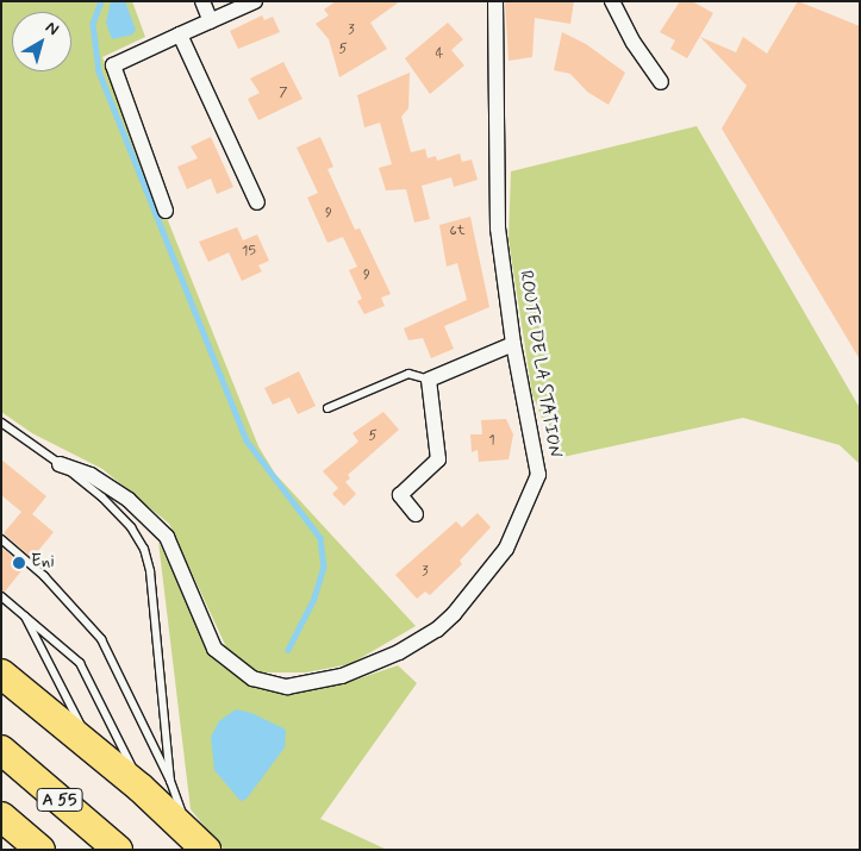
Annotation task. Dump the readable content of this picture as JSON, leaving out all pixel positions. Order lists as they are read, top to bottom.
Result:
{
  "streets": {
    "highway": ["A 55"],
    "street": ["ROUTE DE LA STATION"]
  },
  "places": ["Eni"],
  "house_numbers": [
    "3",
    "5",
    "4",
    "7",
    "9",
    "6t",
    "15",
    "9",
    "5",
    "1",
    "3"
  ],
  "north": "top right"
}
